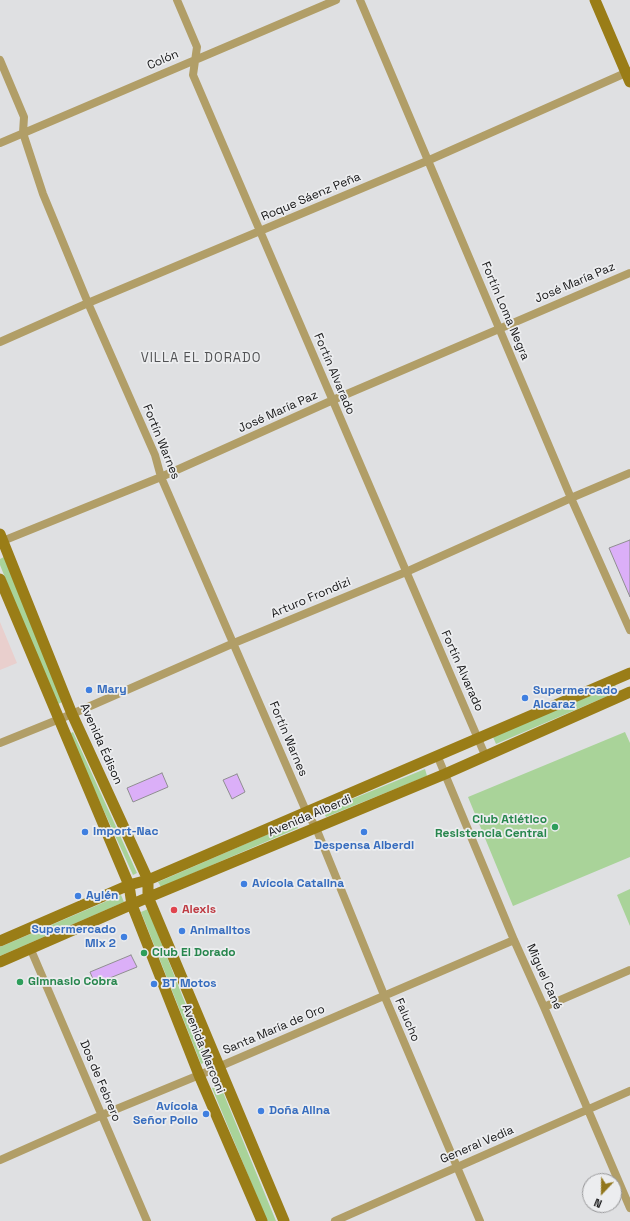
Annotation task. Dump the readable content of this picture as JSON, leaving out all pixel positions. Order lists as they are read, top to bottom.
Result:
{
  "streets": {
    "main road": ["Avenida Édison", "Avenida Alberdi", "Avenida Marconi"],
    "street": [
      "Colón",
      "Roque Sáenz Peña",
      "José María Paz",
      "Fortín Loma Negra",
      "Fortín Alvarado",
      "Fortín Warnes",
      "Arturo Frondizi",
      "Miguel Cané",
      "Falucho",
      "Santa María de Oro",
      "Dos de Febrero",
      "General Vedia"
    ]
  },
  "crossings": [
    ["Colón", "Fortín Alvarado"],
    ["Colón", "Fortín Warnes"],
    ["Roque Sáenz Peña", "Fortín Loma Negra"],
    ["Roque Sáenz Peña", "Fortín Alvarado"],
    ["Roque Sáenz Peña", "Fortín Warnes"],
    ["José María Paz", "Fortín Loma Negra"],
    ["José María Paz", "Fortín Alvarado"],
    ["José María Paz", "Fortín Warnes"],
    ["José María Paz", "Avenida Édison"],
    ["Fortín Loma Negra", "Arturo Frondizi"],
    ["Fortín Alvarado", "Arturo Frondizi"],
    ["Fortín Alvarado", "Avenida Alberdi"],
    ["Fortín Warnes", "Arturo Frondizi"],
    ["Fortín Warnes", "Avenida Alberdi"],
    ["Fortín Warnes", "Falucho"],
    ["Arturo Frondizi", "Avenida Édison"],
    ["Avenida Édison", "Avenida Alberdi"],
    ["Avenida Édison", "Avenida Marconi"],
    ["Avenida Alberdi", "Miguel Cané"],
    ["Avenida Alberdi", "Falucho"],
    ["Avenida Alberdi", "Avenida Marconi"],
    ["Avenida Alberdi", "Dos de Febrero"],
    ["Miguel Cané", "Santa María de Oro"],
    ["Miguel Cané", "General Vedia"],
    ["Falucho", "Santa María de Oro"],
    ["Falucho", "General Vedia"],
    ["Santa María de Oro", "Avenida Marconi"],
    ["Santa María de Oro", "Dos de Febrero"]
  ],
  "districts": ["VILLA EL DORADO"],
  "places": [
    "Mary",
    "Supermercado Alcaraz",
    "Club Atlético Resistencia Central",
    "Import-Nac",
    "Despensa Alberdi",
    "Avícola Catalina",
    "Aylén",
    "Alexis",
    "Animalitos",
    "Supermercado Mix 2",
    "Club El Dorado",
    "Gimnasio Cobra",
    "BT Motos",
    "Doña Alina",
    "Avícola Señor Pollo"
  ],
  "north": "bottom"
}
